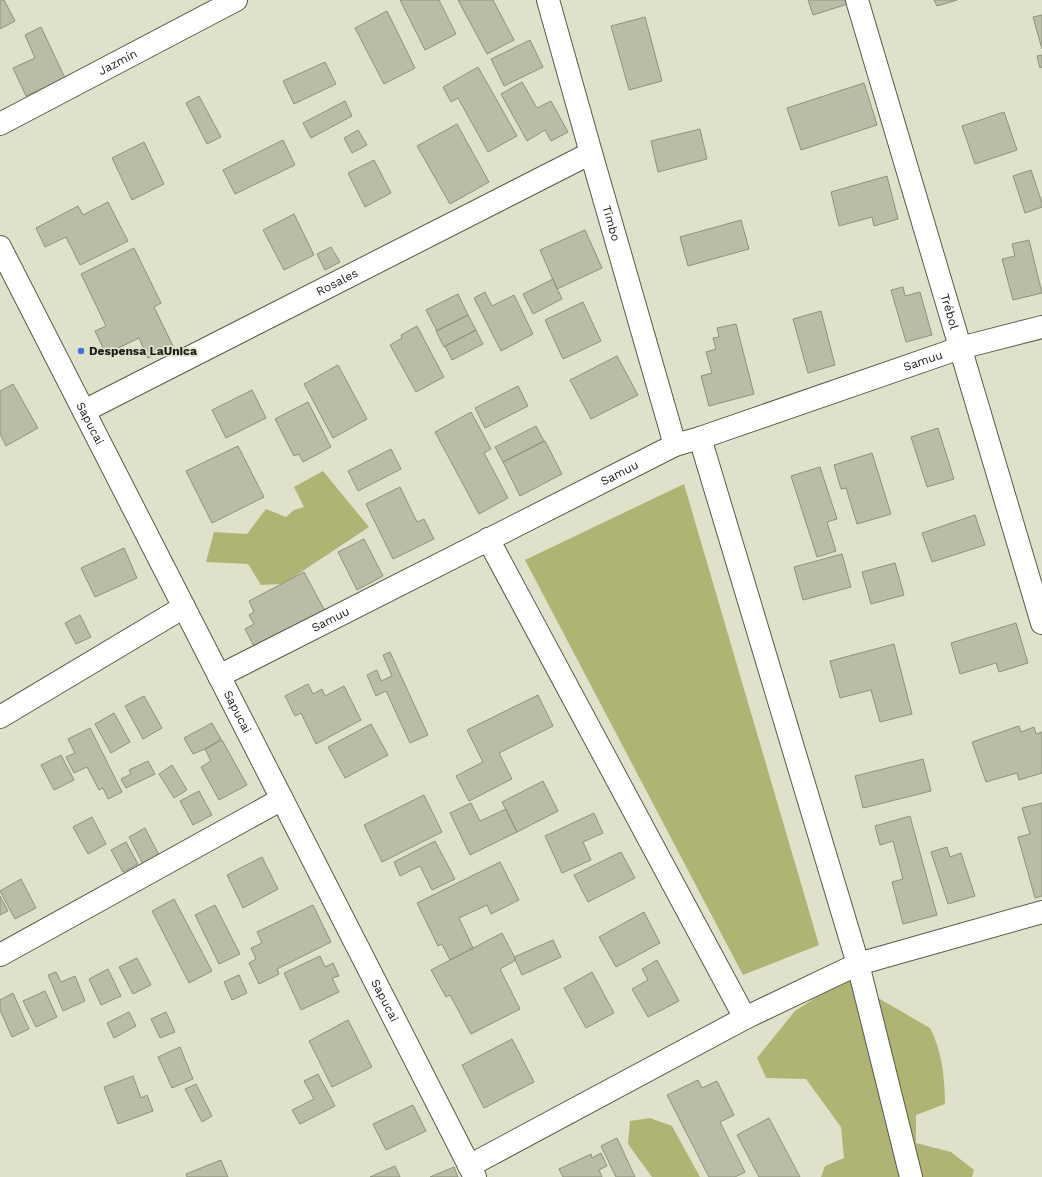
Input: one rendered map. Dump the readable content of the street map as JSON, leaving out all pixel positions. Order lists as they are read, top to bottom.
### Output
{
  "streets": {
    "street": [
      "Jazmín",
      "Timbo",
      "Rosales",
      "Trébol",
      "Samuu",
      "Sapucai"
    ]
  },
  "crossings": [
    ["Timbo", "Rosales"],
    ["Timbo", "Samuu"],
    ["Rosales", "Sapucai"],
    ["Trébol", "Samuu"],
    ["Samuu", "Sapucai"]
  ],
  "places": ["Despensa LaUnica"]
}
